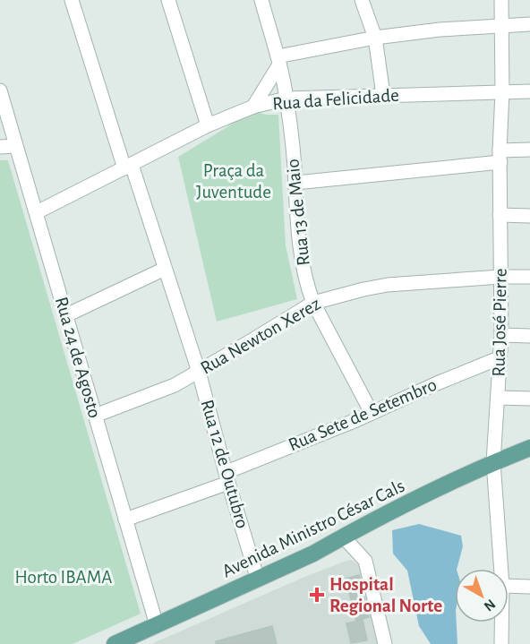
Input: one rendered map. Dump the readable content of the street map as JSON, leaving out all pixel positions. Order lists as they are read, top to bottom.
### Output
{
  "streets": {
    "main road": ["Avenida Ministro César Cals"],
    "street": [
      "Rua da Felicidade",
      "Rua 13 de Maio",
      "Rua José Pierre",
      "Rua Newton Xerez",
      "Rua 24 de Agosto",
      "Rua Sete de Setembro",
      "Rua 12 de Outubro"
    ]
  },
  "crossings": [
    ["Rua da Felicidade", "Rua 13 de Maio"],
    ["Rua da Felicidade", "Rua José Pierre"],
    ["Rua da Felicidade", "Rua 24 de Agosto"],
    ["Rua da Felicidade", "Rua 12 de Outubro"],
    ["Rua 13 de Maio", "Rua Newton Xerez"],
    ["Rua 13 de Maio", "Rua Sete de Setembro"],
    ["Rua José Pierre", "Rua Newton Xerez"],
    ["Rua José Pierre", "Rua Sete de Setembro"],
    ["Rua José Pierre", "Avenida Ministro César Cals"],
    ["Rua Newton Xerez", "Rua 24 de Agosto"],
    ["Rua Newton Xerez", "Rua 12 de Outubro"],
    ["Rua 24 de Agosto", "Rua Sete de Setembro"],
    ["Rua 24 de Agosto", "Avenida Ministro César Cals"],
    ["Rua Sete de Setembro", "Rua 12 de Outubro"],
    ["Rua 12 de Outubro", "Avenida Ministro César Cals"]
  ],
  "parks": ["Praça da Juventude", "Horto IBAMA"],
  "places": {
    "health": ["Hospital Regional Norte"]
  },
  "north": "bottom right"
}
